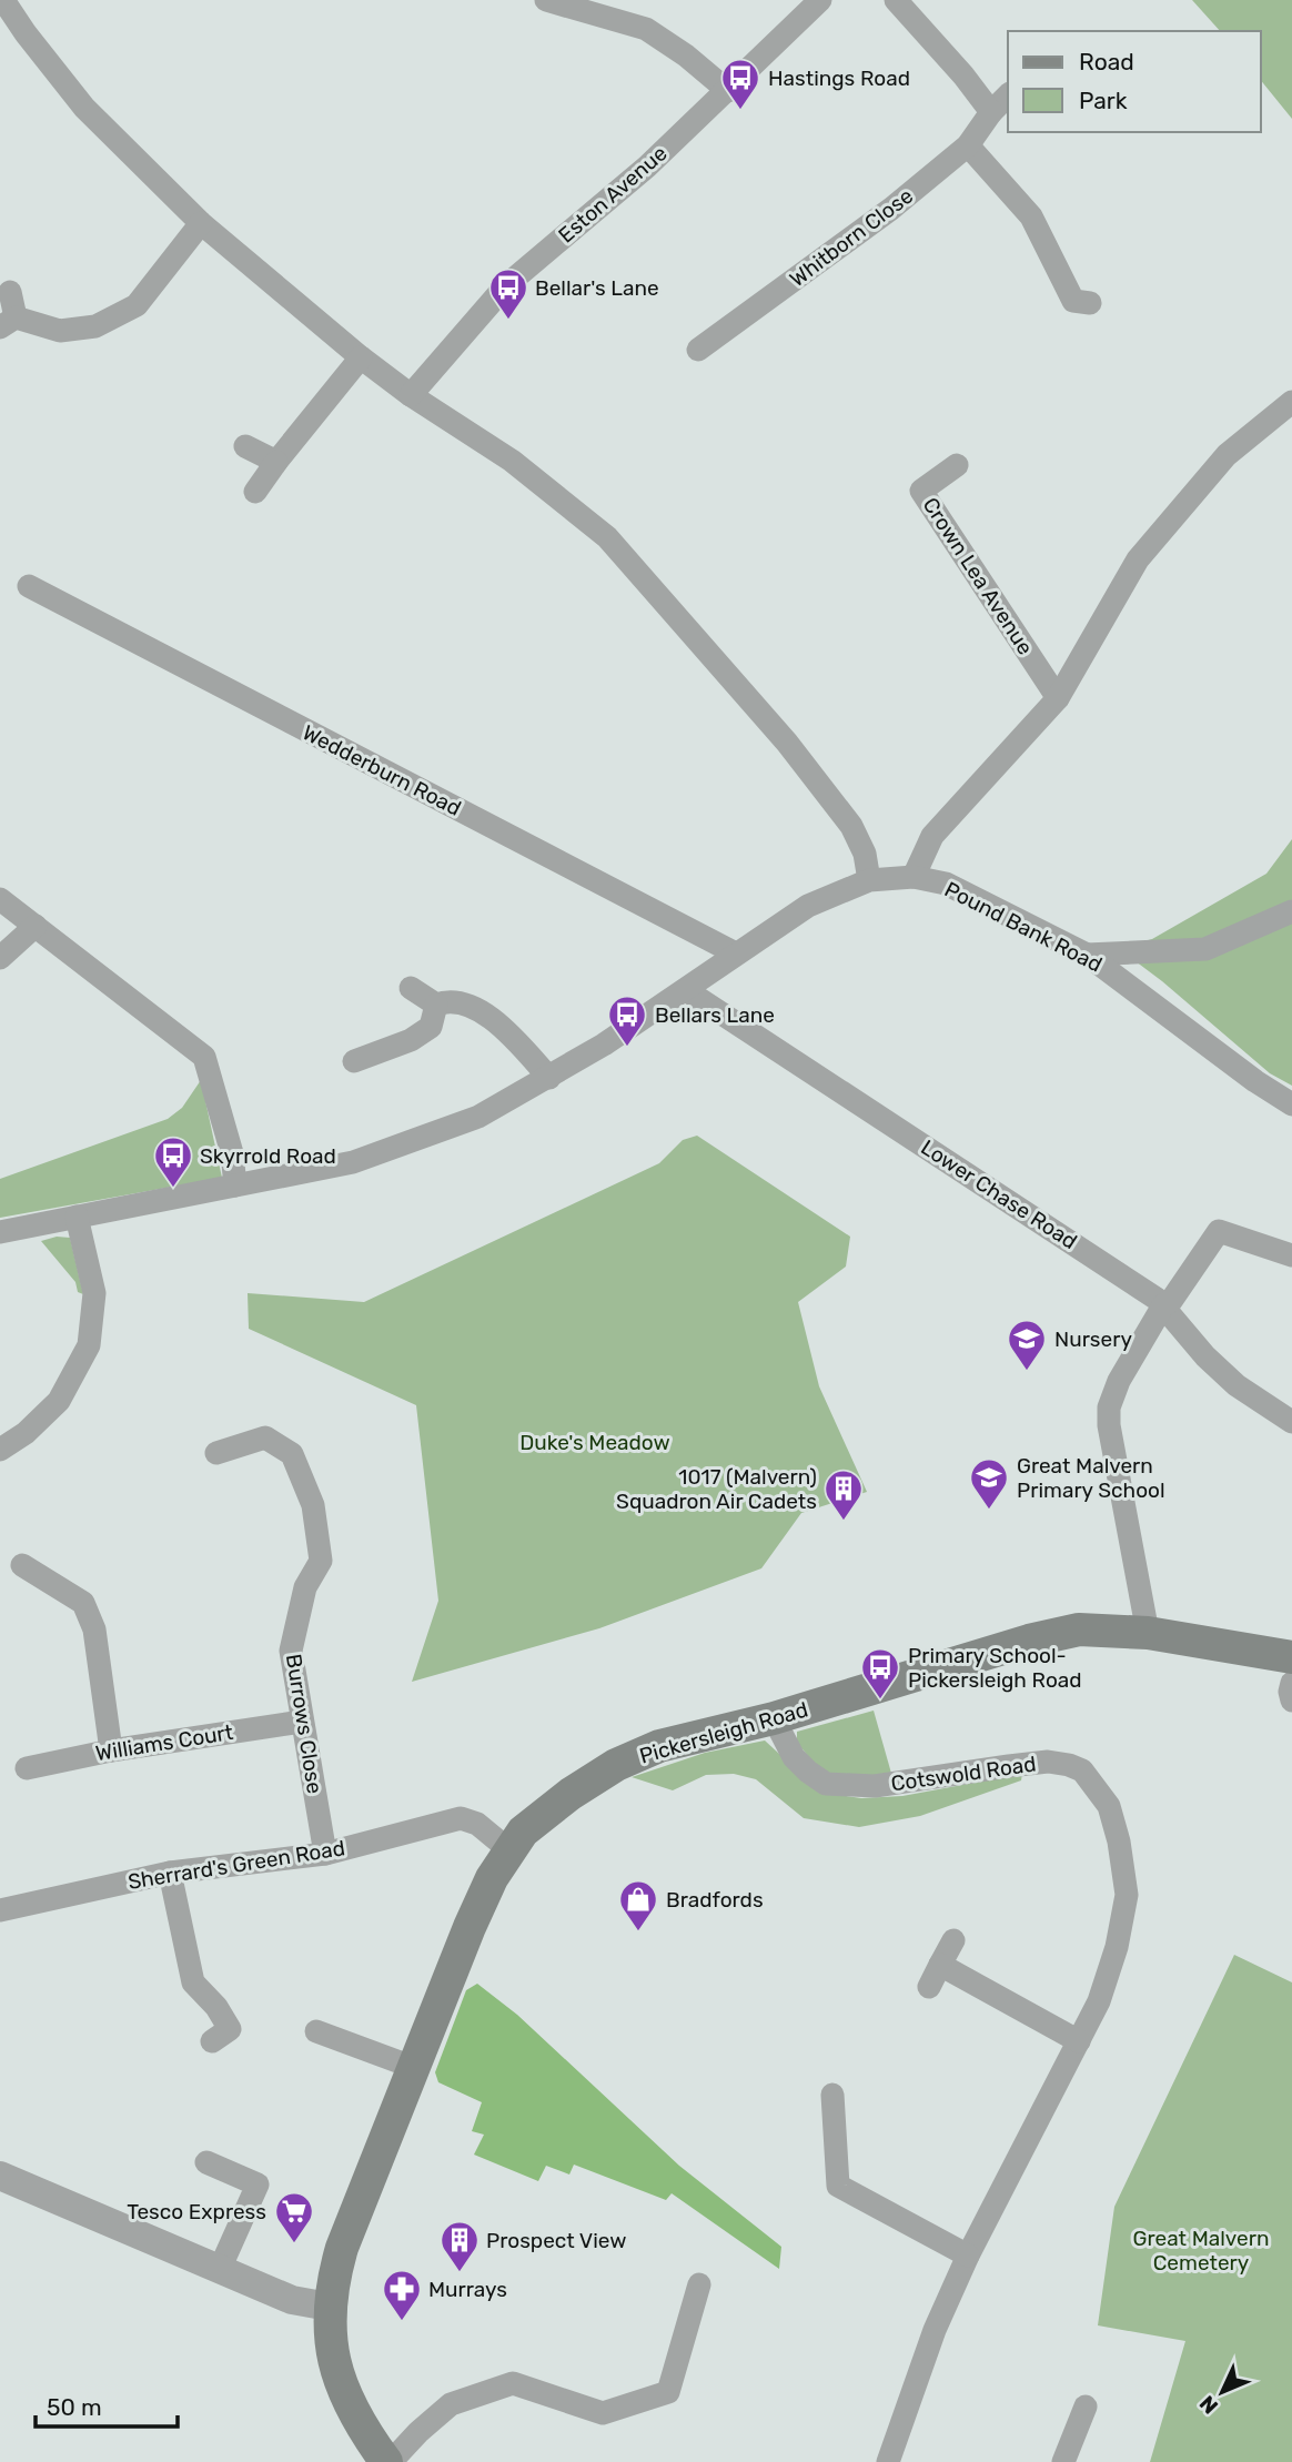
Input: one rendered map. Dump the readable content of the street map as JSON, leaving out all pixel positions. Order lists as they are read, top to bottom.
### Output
{
  "streets": {
    "main road": ["Pickersleigh Road"],
    "street": [
      "Eston Avenue",
      "Whitborn Close",
      "Crown Lea Avenue",
      "Wedderburn Road",
      "Pound Bank Road",
      "Lower Chase Road",
      "Burrows Close",
      "Williams Court",
      "Cotswold Road",
      "Sherrard's Green Road"
    ]
  },
  "crossings": [
    ["Wedderburn Road", "Pound Bank Road"],
    ["Pound Bank Road", "Lower Chase Road"],
    ["Burrows Close", "Williams Court"],
    ["Burrows Close", "Sherrard's Green Road"],
    ["Pickersleigh Road", "Cotswold Road"],
    ["Pickersleigh Road", "Sherrard's Green Road"]
  ],
  "parks": ["Duke's Meadow", "Great Malvern Cemetery"],
  "places": {
    "bus stop": [
      "Hastings Road",
      "Bellar's Lane",
      "Bellars Lane",
      "Skyrrold Road",
      "Primary School- Pickersleigh Road"
    ],
    "school or university": ["Nursery", "Great Malvern Primary School"],
    "building": ["1017 (Malvern) Squadron Air Cadets", "Prospect View"],
    "shop": ["Bradfords"],
    "supermarket": ["Tesco Express"],
    "pharmacy": ["Murrays"]
  },
  "legend": ["Road", "Park"],
  "scale_bar": "50 m",
  "north": "bottom left"
}
